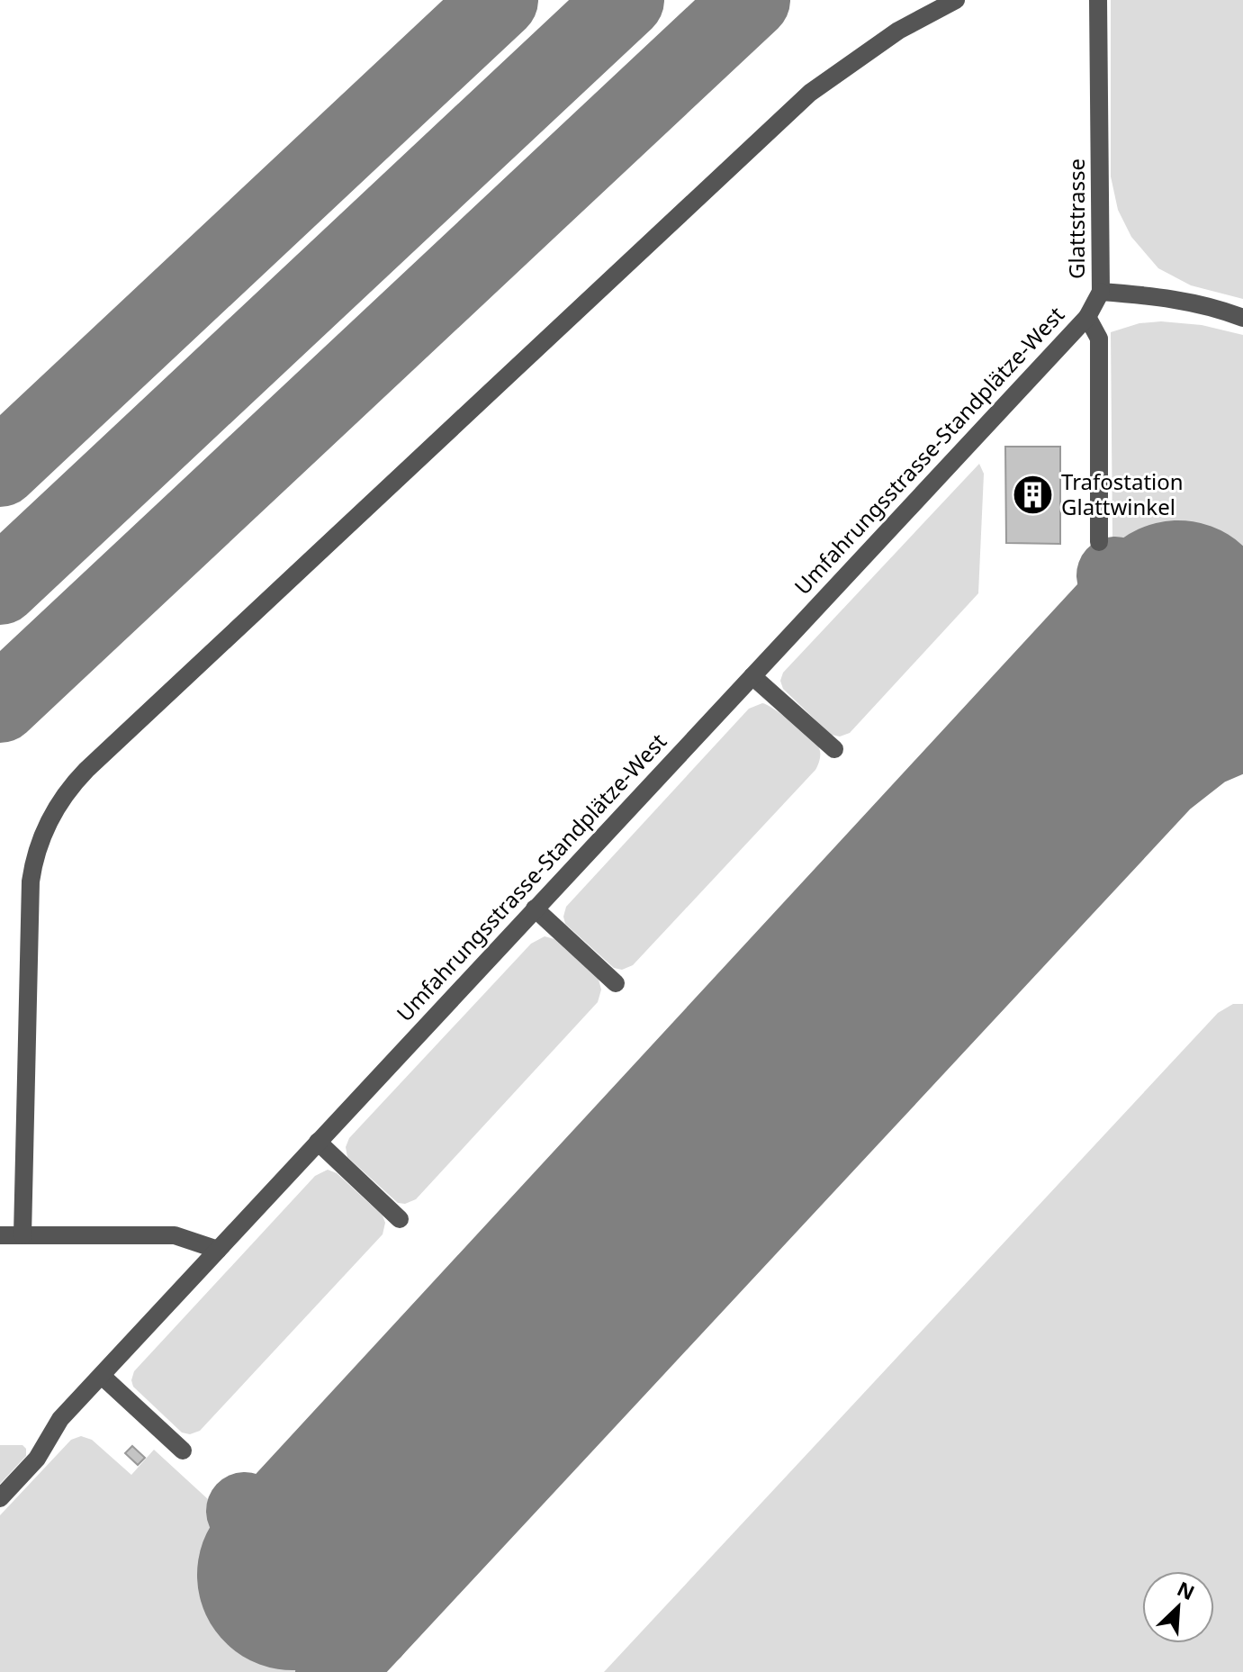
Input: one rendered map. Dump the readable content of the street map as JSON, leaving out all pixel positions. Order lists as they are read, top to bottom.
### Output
{
  "streets": {
    "lane": ["Glattstrasse", "Umfahrungsstrasse-Standplätze-West"]
  },
  "crossings": [
    ["Glattstrasse", "Umfahrungsstrasse-Standplätze-West"]
  ],
  "places": {
    "building": ["Trafostation Glattwinkel"]
  },
  "north": "top right"
}
